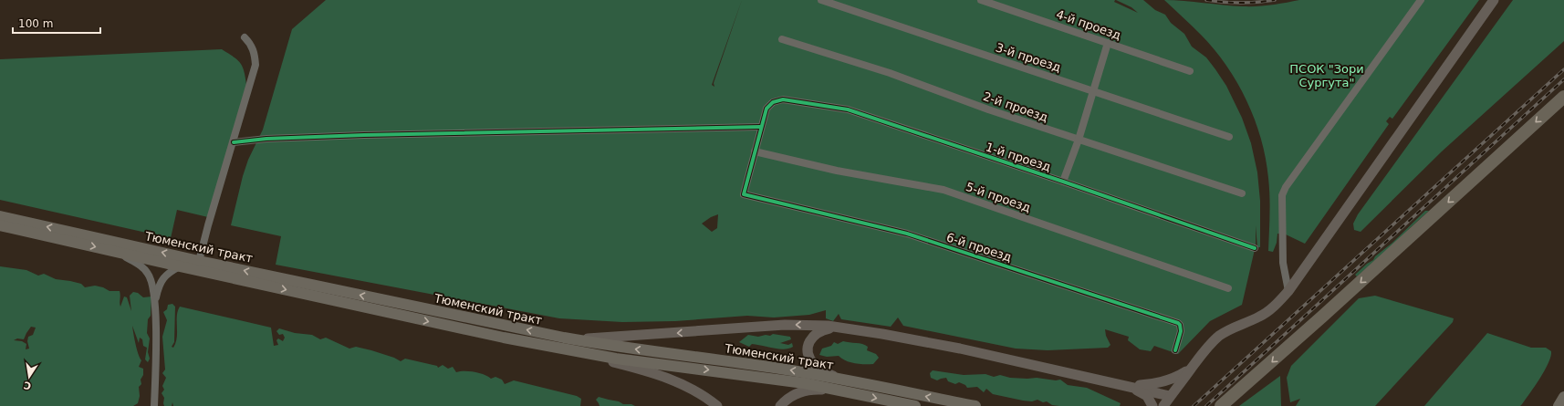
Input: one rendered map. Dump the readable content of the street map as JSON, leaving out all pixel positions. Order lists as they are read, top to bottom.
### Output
{
  "streets": {
    "main road": ["Тюменский тракт"],
    "street": [
      "4-й проезд",
      "3-й проезд",
      "2-й проезд",
      "1-й проезд",
      "5-й проезд",
      "6-й проезд"
    ]
  },
  "crossings": [
    ["5-й проезд", "6-й проезд"]
  ],
  "parks": ["ПСОК \"Зори Сургута\""],
  "scale_bar": "100 m",
  "north": "bottom"
}
